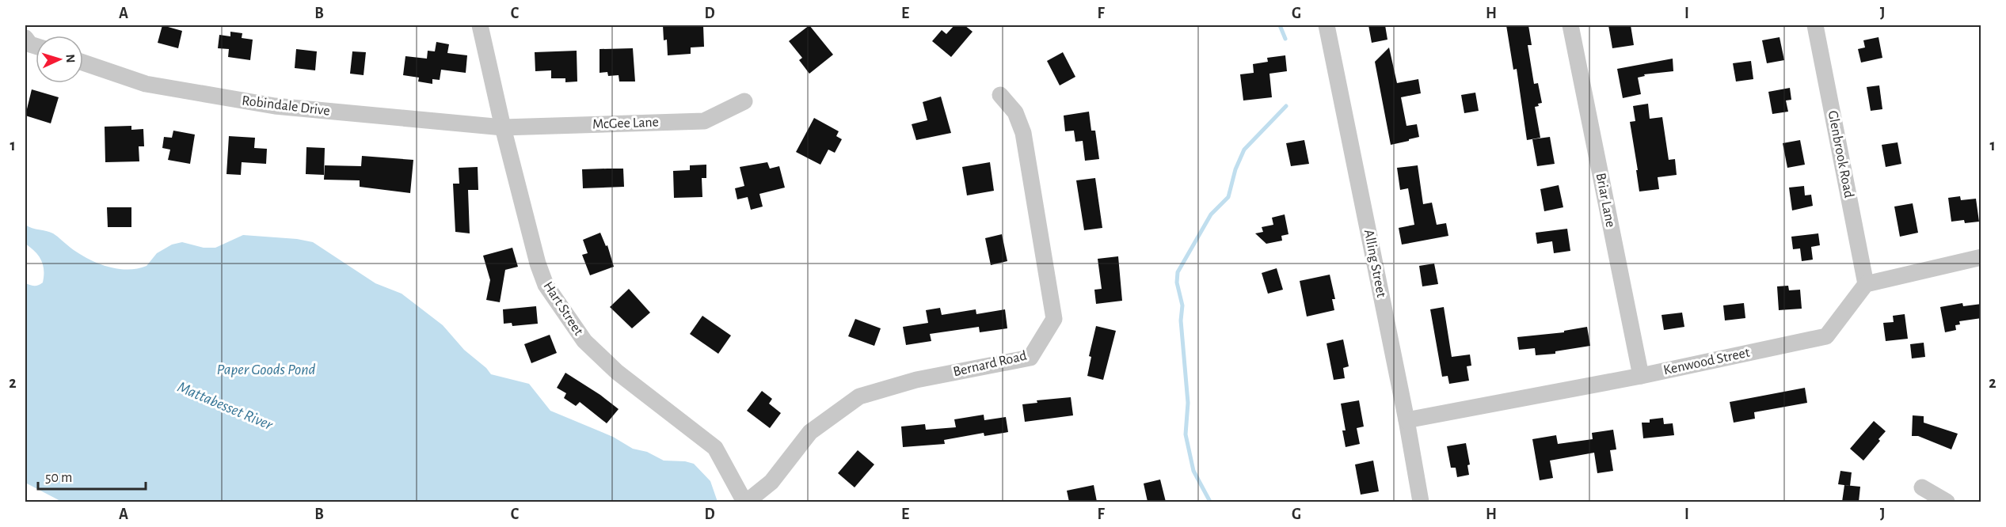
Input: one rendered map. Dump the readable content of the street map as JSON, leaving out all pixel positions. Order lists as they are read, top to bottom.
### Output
{
  "streets": {
    "street": [
      "Robindale Drive",
      "McGee Lane",
      "Glenbrook Road",
      "Briar Lane",
      "Alling Street",
      "Hart Street",
      "Kenwood Street",
      "Bernard Road"
    ]
  },
  "crossings": [
    ["Robindale Drive", "McGee Lane"],
    ["Robindale Drive", "Hart Street"],
    ["McGee Lane", "Hart Street"],
    ["Glenbrook Road", "Kenwood Street"],
    ["Briar Lane", "Kenwood Street"],
    ["Alling Street", "Kenwood Street"],
    ["Hart Street", "Bernard Road"]
  ],
  "water": ["Paper Goods Pond", "Mattabesset River"],
  "scale_bar": "50 m",
  "north": "right",
  "grid": {
    "columns": [
      "A",
      "B",
      "C",
      "D",
      "E",
      "F",
      "G",
      "H",
      "I",
      "J"
    ],
    "rows": ["1", "2"]
  }
}
